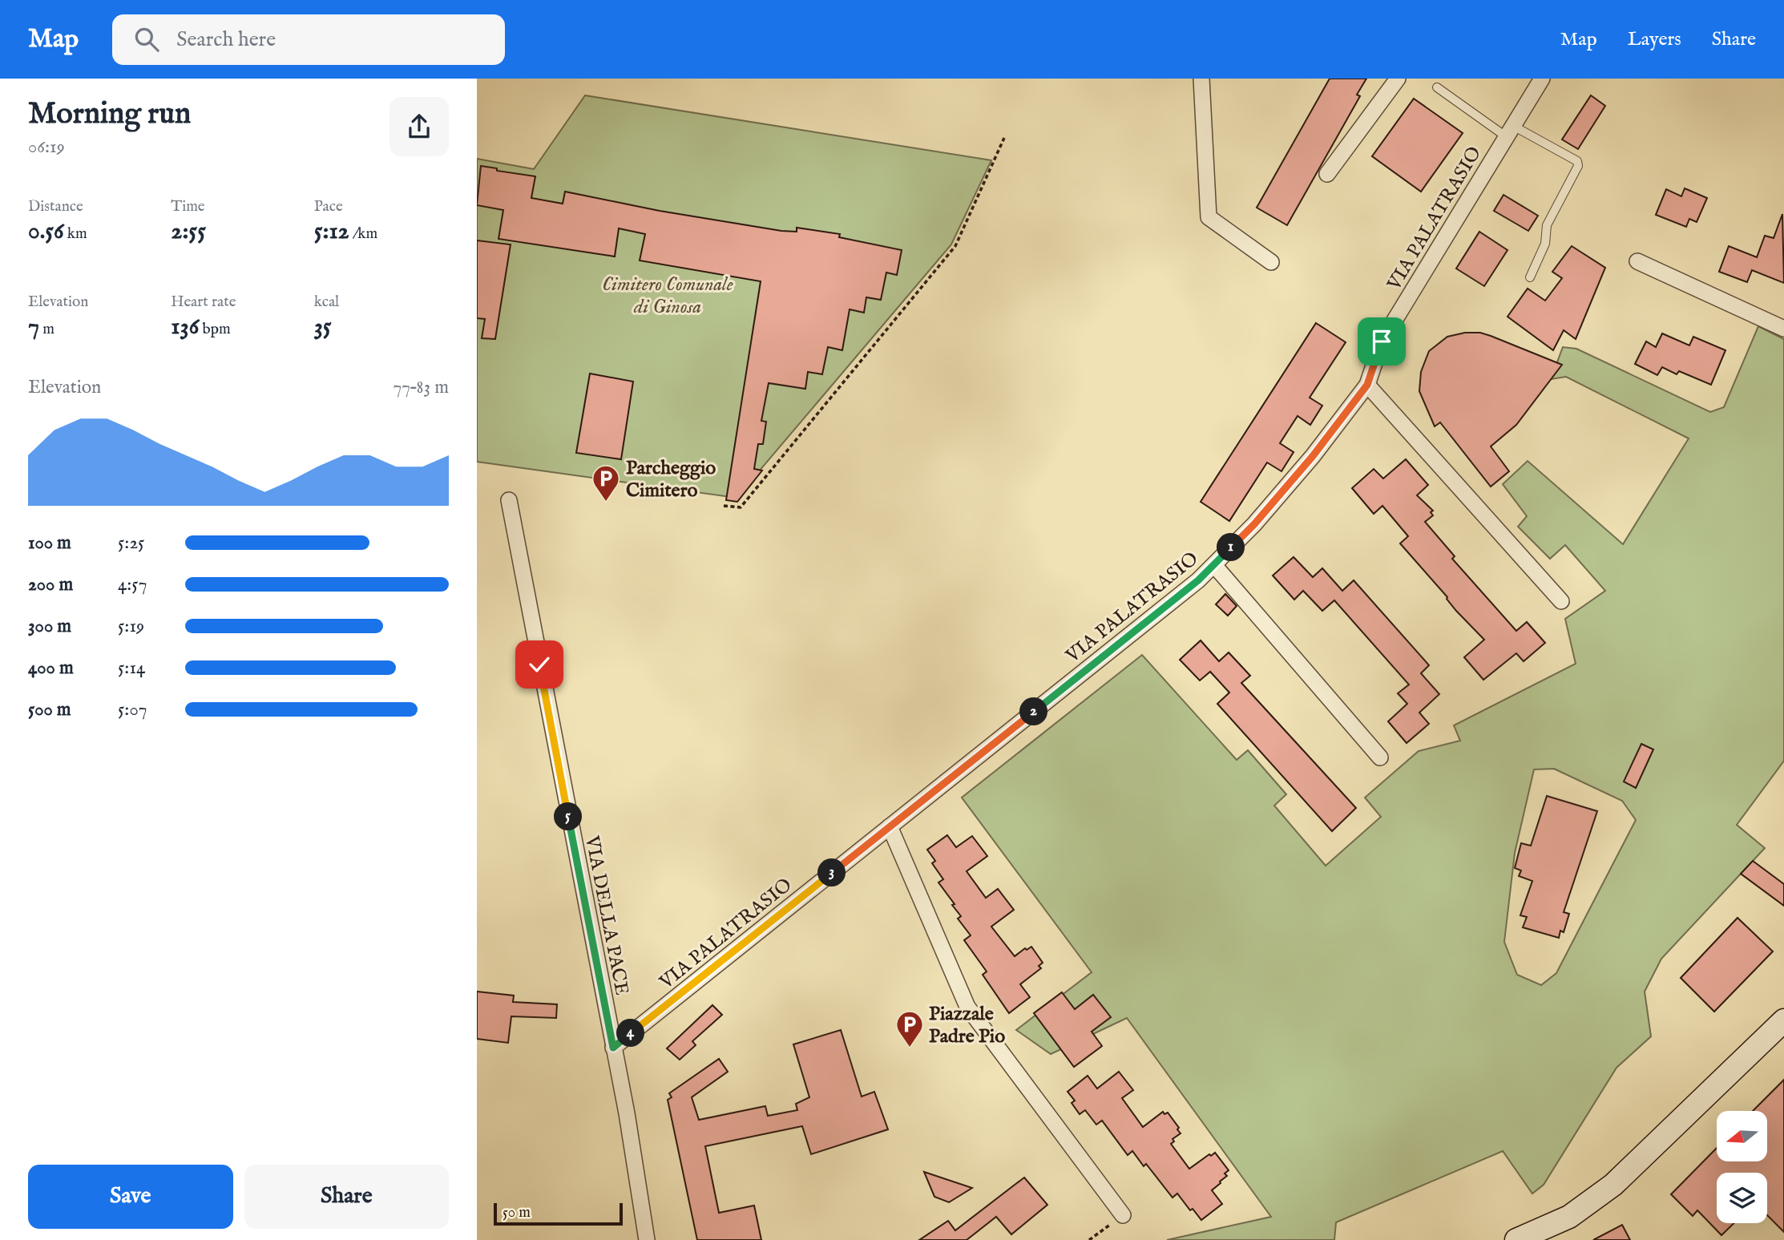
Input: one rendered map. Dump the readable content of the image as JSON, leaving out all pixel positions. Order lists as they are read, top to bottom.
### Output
{
  "streets": {
    "street": ["VIA PALATRASIO", "VIA DELLA PACE"]
  },
  "crossings": [
    ["VIA PALATRASIO", "VIA DELLA PACE"]
  ],
  "parks": ["Cimitero Comunale di Ginosa"],
  "places": {
    "parking": ["Parcheggio Cimitero", "Piazzale Padre Pio"]
  },
  "scale_bar": "50 m",
  "north": "left",
  "page": {
    "header": "Map",
    "search": "Search here",
    "nav": ["Map", "Layers", "Share"],
    "heading": ["Morning run", "06:19"],
    "stats": [
      ["Distance", "0.56 km"],
      ["Time", "2:55"],
      ["Pace", "5:12 /km"],
      ["Elevation", "7 m"],
      ["Heart rate", "136 bpm"],
      ["kcal", "35"]
    ],
    "chart": ["Elevation", "77–83 m"],
    "list": [
      {
        "name": "100 m",
        "note": "5:25"
      },
      {
        "name": "200 m",
        "note": "4:57"
      },
      {
        "name": "300 m",
        "note": "5:19"
      },
      {
        "name": "400 m",
        "note": "5:14"
      },
      {
        "name": "500 m",
        "note": "5:07"
      }
    ],
    "pins": [
      "1",
      "2",
      "5",
      "3",
      "4"
    ],
    "buttons": ["Save", "Share"],
    "scale": "50 m"
  }
}
